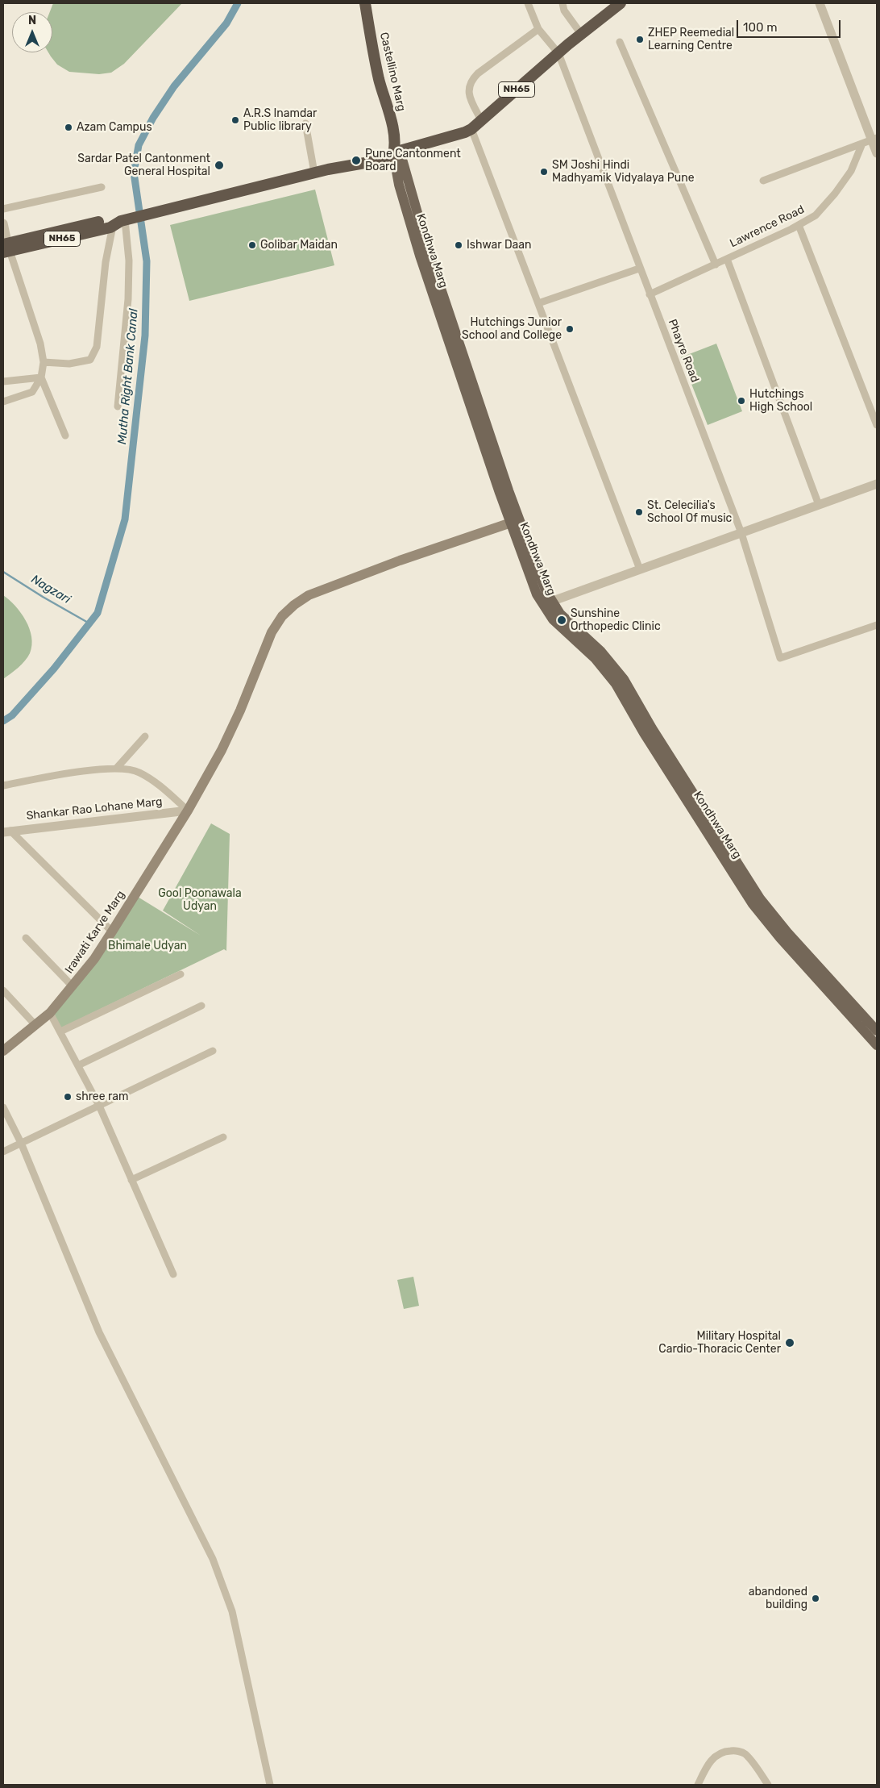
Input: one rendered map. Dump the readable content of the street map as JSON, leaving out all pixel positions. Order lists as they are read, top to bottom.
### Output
{
  "streets": {
    "highway": ["Castellino Marg", "NH65"],
    "main road": ["Kondhwa Marg", "Irawati Karve Marg"],
    "street": ["Lawrence Road", "Phayre Road", "Shankar Rao Lohane Marg"]
  },
  "crossings": [
    ["Castellino Marg", "NH65"],
    ["Castellino Marg", "Kondhwa Marg"],
    ["NH65", "Kondhwa Marg"],
    ["NH65", "Phayre Road"],
    ["Lawrence Road", "Phayre Road"],
    ["Kondhwa Marg", "Irawati Karve Marg"],
    ["Shankar Rao Lohane Marg", "Irawati Karve Marg"]
  ],
  "water": ["Mutha Right Bank Canal", "Nagzari"],
  "parks": ["Gool Poonawala Udyan", "Bhimale Udyan"],
  "places": [
    "ZHEP Reemedial Learning Centre",
    "A.R.S Inamdar Public library",
    "Azam Campus",
    "Pune Cantonment Board",
    "Sardar Patel Cantonment General Hospital",
    "SM Joshi Hindi Madhyamik Vidyalaya Pune",
    "Golibar Maidan",
    "Ishwar Daan",
    "Hutchings Junior School and College",
    "Hutchings High School",
    "St. Celecilia's School Of music",
    "Sunshine Orthopedic Clinic",
    "shree ram",
    "Military Hospital Cardio-Thoracic Center",
    "abandoned building"
  ],
  "scale_bar": "100 m",
  "north": "top"
}
